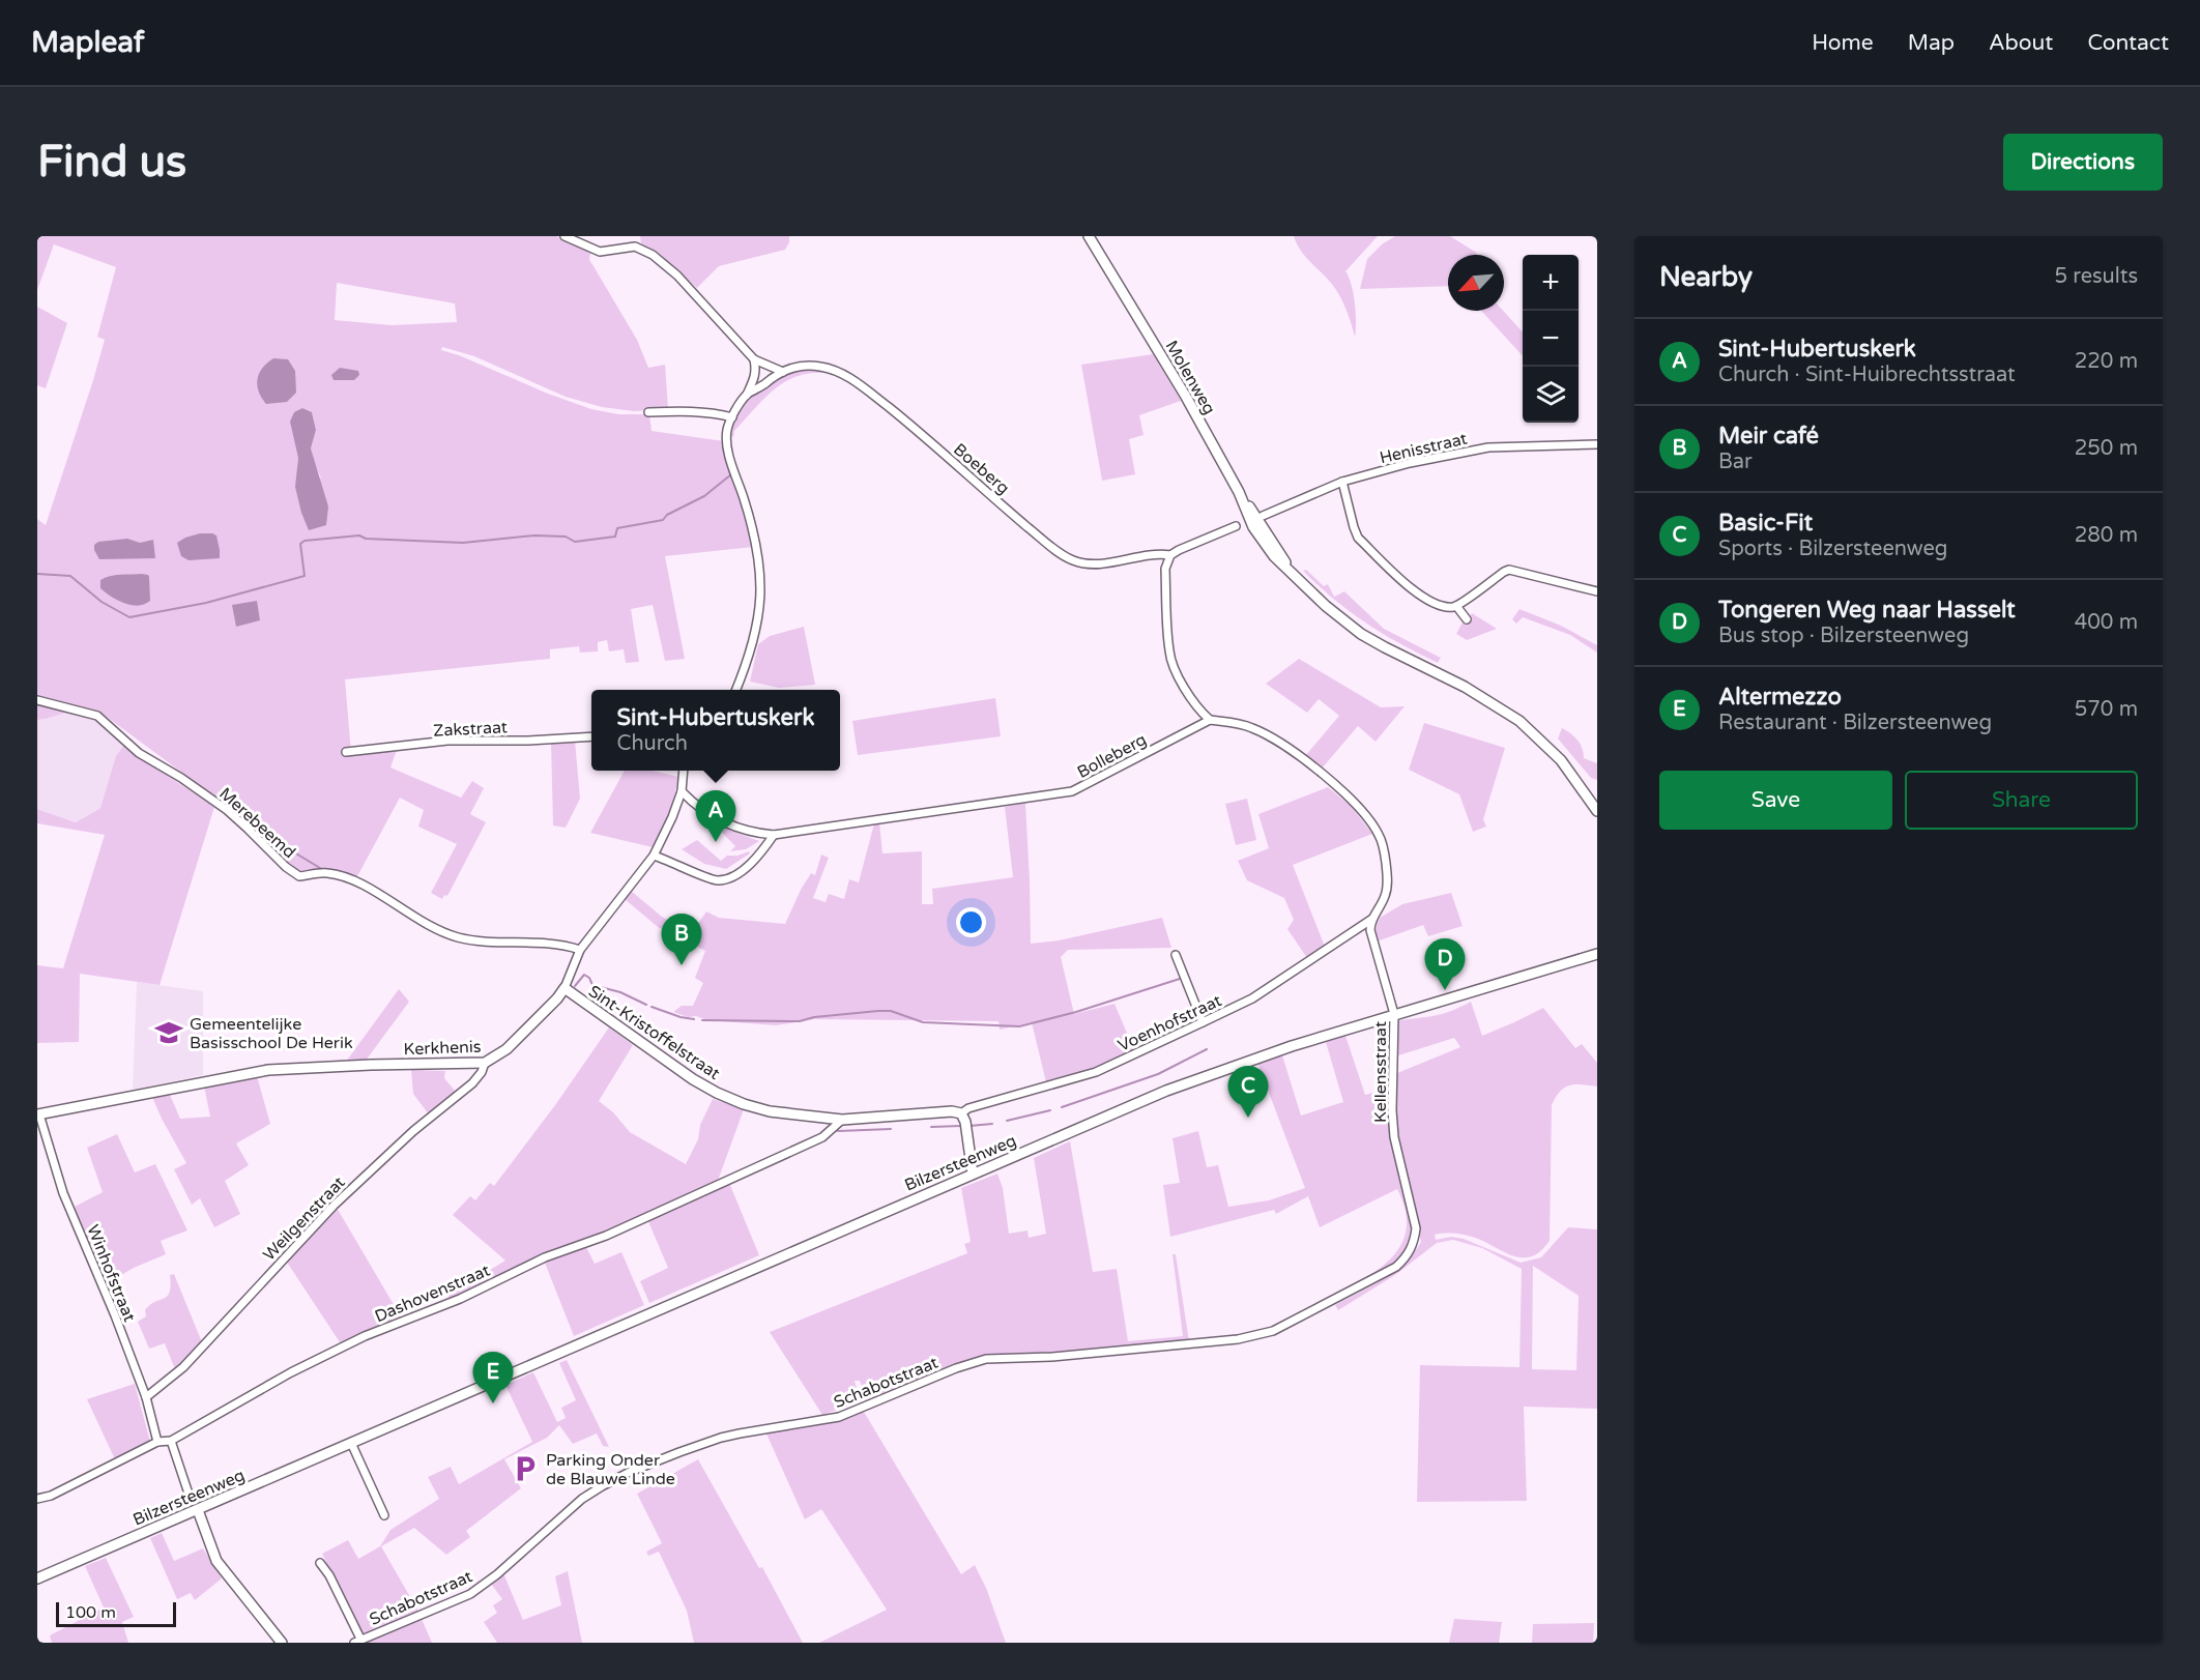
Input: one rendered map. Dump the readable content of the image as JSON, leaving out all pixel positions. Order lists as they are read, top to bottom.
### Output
{
  "streets": {
    "main road": [
      "Molenweg",
      "Sint-Kristoffelstraat",
      "Kerkhenis",
      "Bilzersteenweg"
    ],
    "street": [
      "Henisstraat",
      "Boeberg",
      "Zakstraat",
      "Bolleberg",
      "Merebeemd",
      "Voenhofstraat",
      "Kellensstraat",
      "Weilgenstraat",
      "Winhofstraat",
      "Dashovenstraat",
      "Schabotstraat"
    ]
  },
  "crossings": [
    ["Bolleberg", "Kerkhenis"],
    ["Merebeemd", "Kerkhenis"],
    ["Voenhofstraat", "Sint-Kristoffelstraat"],
    ["Voenhofstraat", "Kellensstraat"],
    ["Sint-Kristoffelstraat", "Kerkhenis"],
    ["Sint-Kristoffelstraat", "Dashovenstraat"],
    ["Kerkhenis", "Weilgenstraat"],
    ["Kerkhenis", "Winhofstraat"],
    ["Kellensstraat", "Bilzersteenweg"],
    ["Kellensstraat", "Schabotstraat"],
    ["Weilgenstraat", "Winhofstraat"],
    ["Winhofstraat", "Dashovenstraat"]
  ],
  "places": {
    "school or university": ["Gemeentelijke Basisschool De Herik"],
    "parking": ["Parking Onder de Blauwe Linde"]
  },
  "scale_bar": "100 m",
  "north": "bottom left",
  "page": {
    "header": "Mapleaf",
    "nav": [
      "Home",
      "Map",
      "About",
      "Contact"
    ],
    "buttons": [
      "Directions",
      ["Save", "Share"]
    ],
    "title": "Find us",
    "heading": ["Nearby", "5 results"],
    "map_buttons": ["+", "−"],
    "list": [
      {
        "mark": "A",
        "name": "Sint-Hubertuskerk",
        "note": "Church · Sint-Huibrechtsstraat",
        "value": "220 m"
      },
      {
        "mark": "B",
        "name": "Meir café",
        "note": "Bar",
        "value": "250 m"
      },
      {
        "mark": "C",
        "name": "Basic-Fit",
        "note": "Sports · Bilzersteenweg",
        "value": "280 m"
      },
      {
        "mark": "D",
        "name": "Tongeren Weg naar Hasselt",
        "note": "Bus stop · Bilzersteenweg",
        "value": "400 m"
      },
      {
        "mark": "E",
        "name": "Altermezzo",
        "note": "Restaurant · Bilzersteenweg",
        "value": "570 m"
      }
    ],
    "popup": ["Sint-Hubertuskerk", "Church"],
    "pins": [
      "A",
      "B",
      "D",
      "C",
      "E"
    ],
    "scale": "100 m"
  }
}
